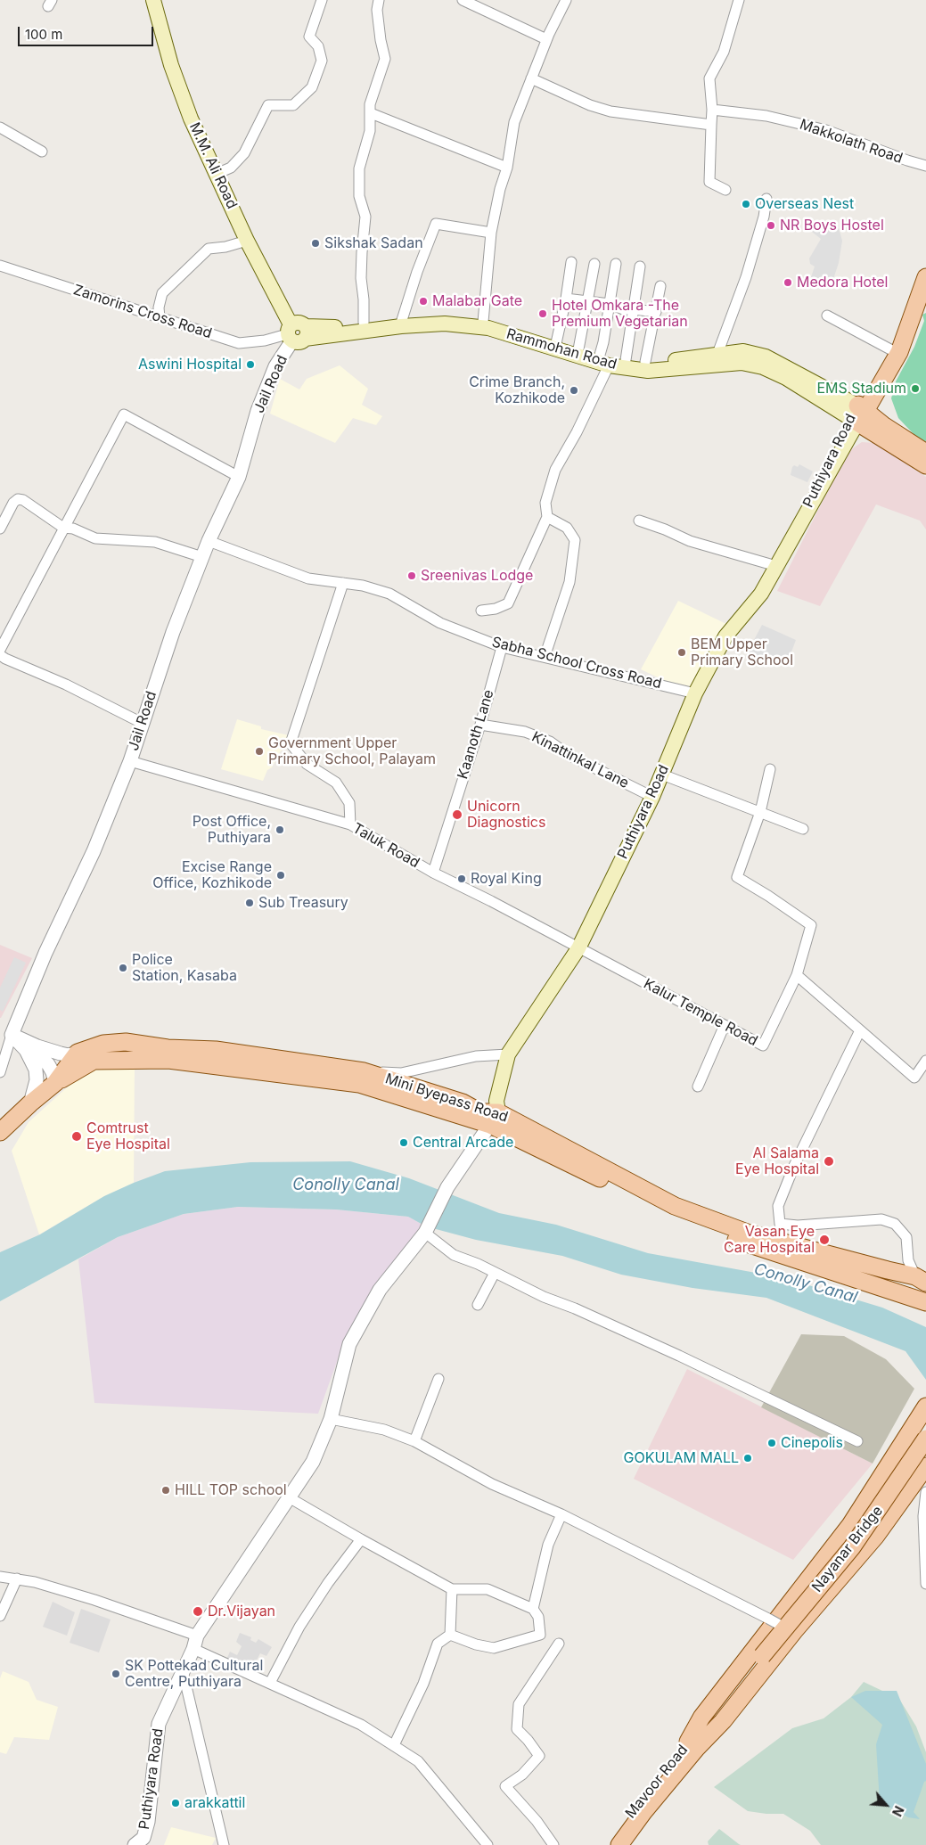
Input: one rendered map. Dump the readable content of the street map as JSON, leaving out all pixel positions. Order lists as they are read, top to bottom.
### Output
{
  "streets": {
    "main road": [
      "M.M. Ali Road",
      "Rammohan Road",
      "Puthiyara Road",
      "Mini Byepass Road",
      "Nayanar Bridge",
      "Mavoor Road"
    ],
    "street": [
      "Makkolath Road",
      "Zamorins Cross Road",
      "Jail Road",
      "Sabha School Cross Road",
      "Kaanoth Lane",
      "Kinattinkal Lane",
      "Taluk Road",
      "Kalur Temple Road"
    ]
  },
  "crossings": [
    ["M.M. Ali Road", "Zamorins Cross Road"],
    ["M.M. Ali Road", "Rammohan Road"],
    ["M.M. Ali Road", "Jail Road"],
    ["Zamorins Cross Road", "Rammohan Road"],
    ["Zamorins Cross Road", "Jail Road"],
    ["Rammohan Road", "Jail Road"],
    ["Rammohan Road", "Puthiyara Road"],
    ["Jail Road", "Sabha School Cross Road"],
    ["Jail Road", "Taluk Road"],
    ["Puthiyara Road", "Sabha School Cross Road"],
    ["Puthiyara Road", "Kinattinkal Lane"],
    ["Puthiyara Road", "Taluk Road"],
    ["Puthiyara Road", "Kalur Temple Road"],
    ["Puthiyara Road", "Mini Byepass Road"],
    ["Sabha School Cross Road", "Kaanoth Lane"],
    ["Kaanoth Lane", "Kinattinkal Lane"],
    ["Kaanoth Lane", "Taluk Road"],
    ["Taluk Road", "Kalur Temple Road"],
    ["Nayanar Bridge", "Mavoor Road"]
  ],
  "water": ["Conolly Canal"],
  "places": [
    "Overseas Nest",
    "NR Boys Hostel",
    "Sikshak Sadan",
    "Medora Hotel",
    "Malabar Gate",
    "Hotel Omkara -The Premium Vegetarian",
    "Aswini Hospital",
    "EMS Stadium",
    "Crime Branch, Kozhikode",
    "Sreenivas Lodge",
    "BEM Upper Primary School",
    "Government Upper Primary School, Palayam",
    "Unicorn Diagnostics",
    "Post Office, Puthiyara",
    "Excise Range Office, Kozhikode",
    "Royal King",
    "Sub Treasury",
    "Police Station, Kasaba",
    "Comtrust Eye Hospital",
    "Central Arcade",
    "Al Salama Eye Hospital",
    "Vasan Eye Care Hospital",
    "Cinepolis",
    "GOKULAM MALL",
    "HILL TOP school",
    "Dr.Vijayan",
    "SK Pottekad Cultural Centre, Puthiyara",
    "arakkattil"
  ],
  "scale_bar": "100 m",
  "north": "bottom right"
}
